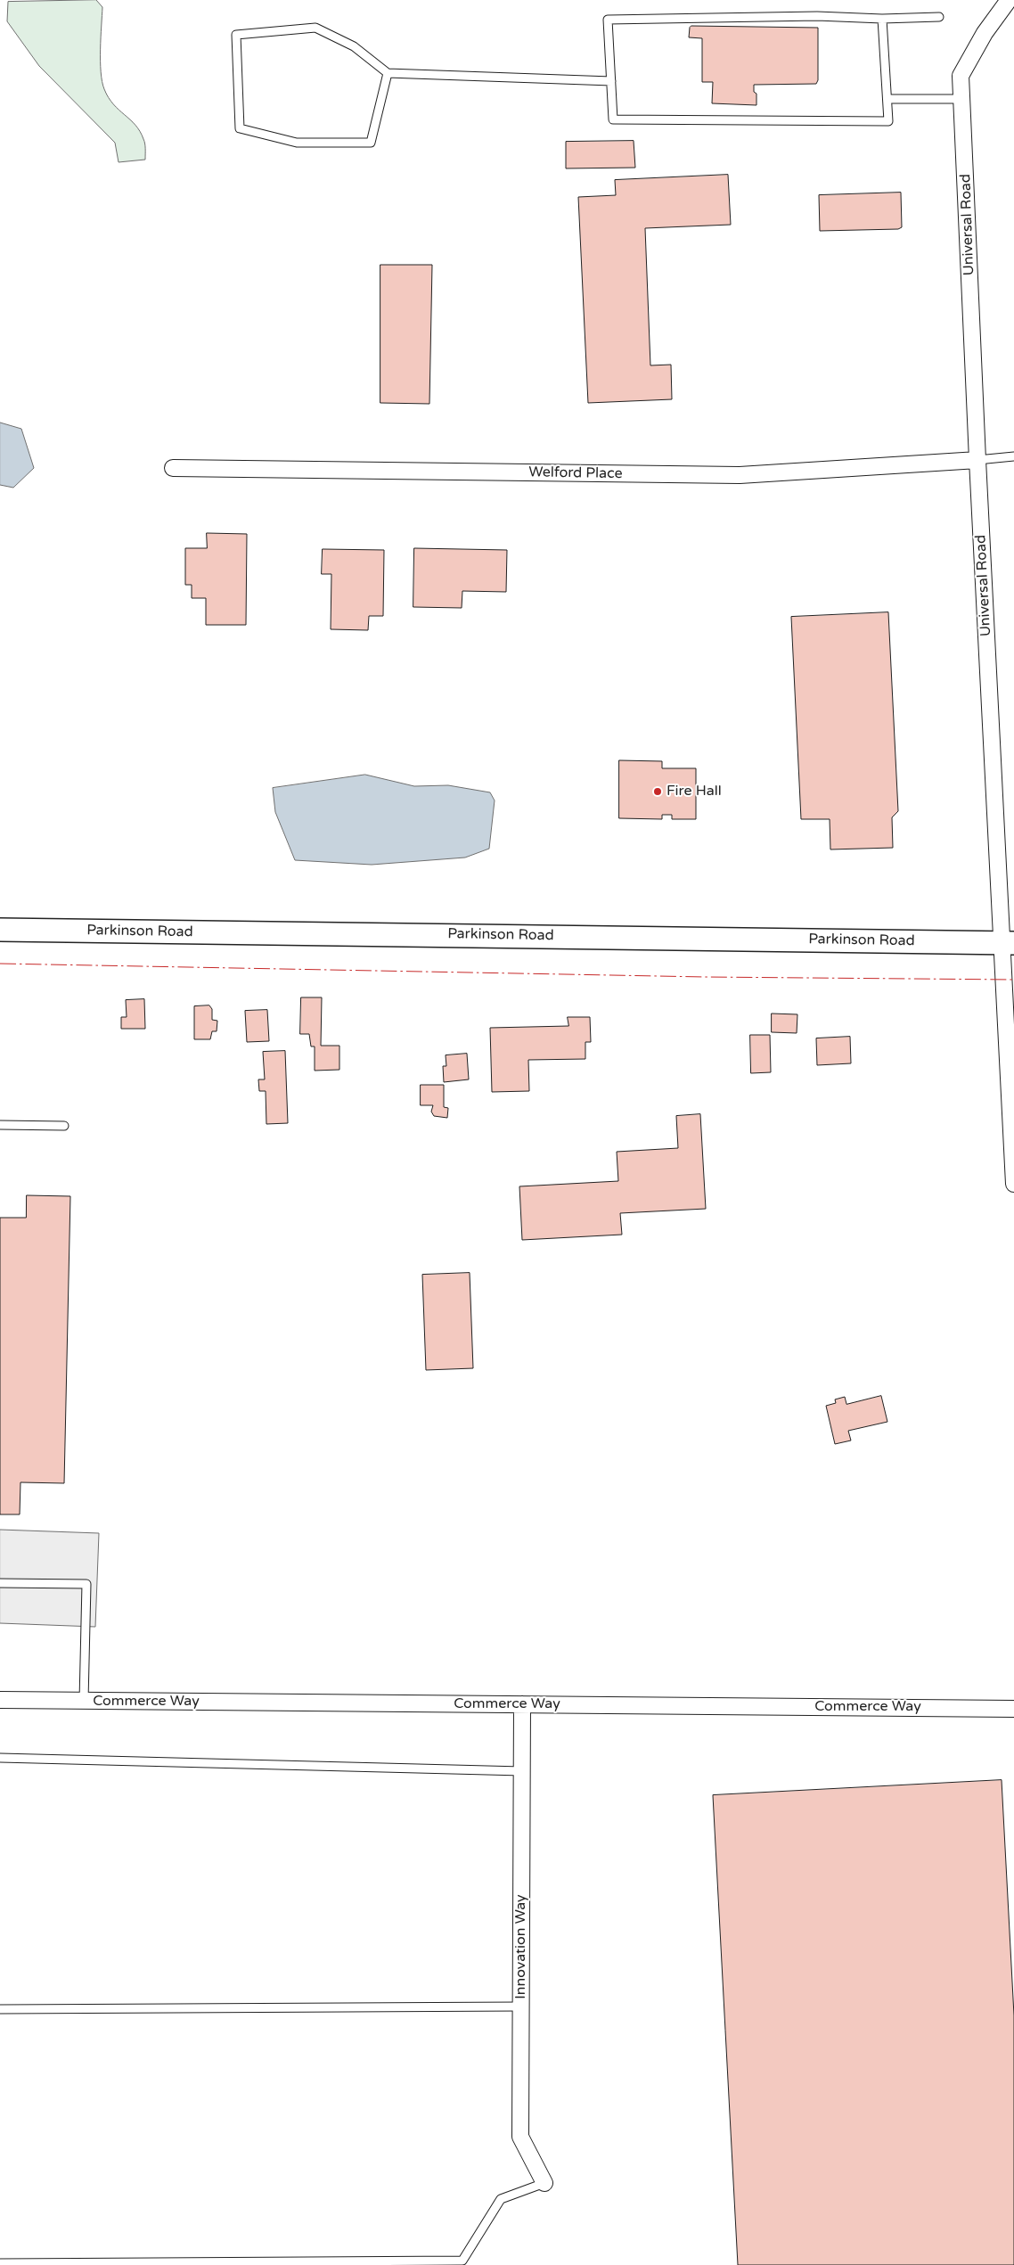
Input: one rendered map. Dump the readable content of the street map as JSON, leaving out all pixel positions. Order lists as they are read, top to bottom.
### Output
{
  "streets": {
    "main road": ["Parkinson Road"],
    "street": [
      "Universal Road",
      "Welford Place",
      "Commerce Way",
      "Innovation Way"
    ]
  },
  "crossings": [
    ["Universal Road", "Welford Place"],
    ["Universal Road", "Parkinson Road"],
    ["Commerce Way", "Innovation Way"]
  ],
  "places": ["Fire Hall"]
}
